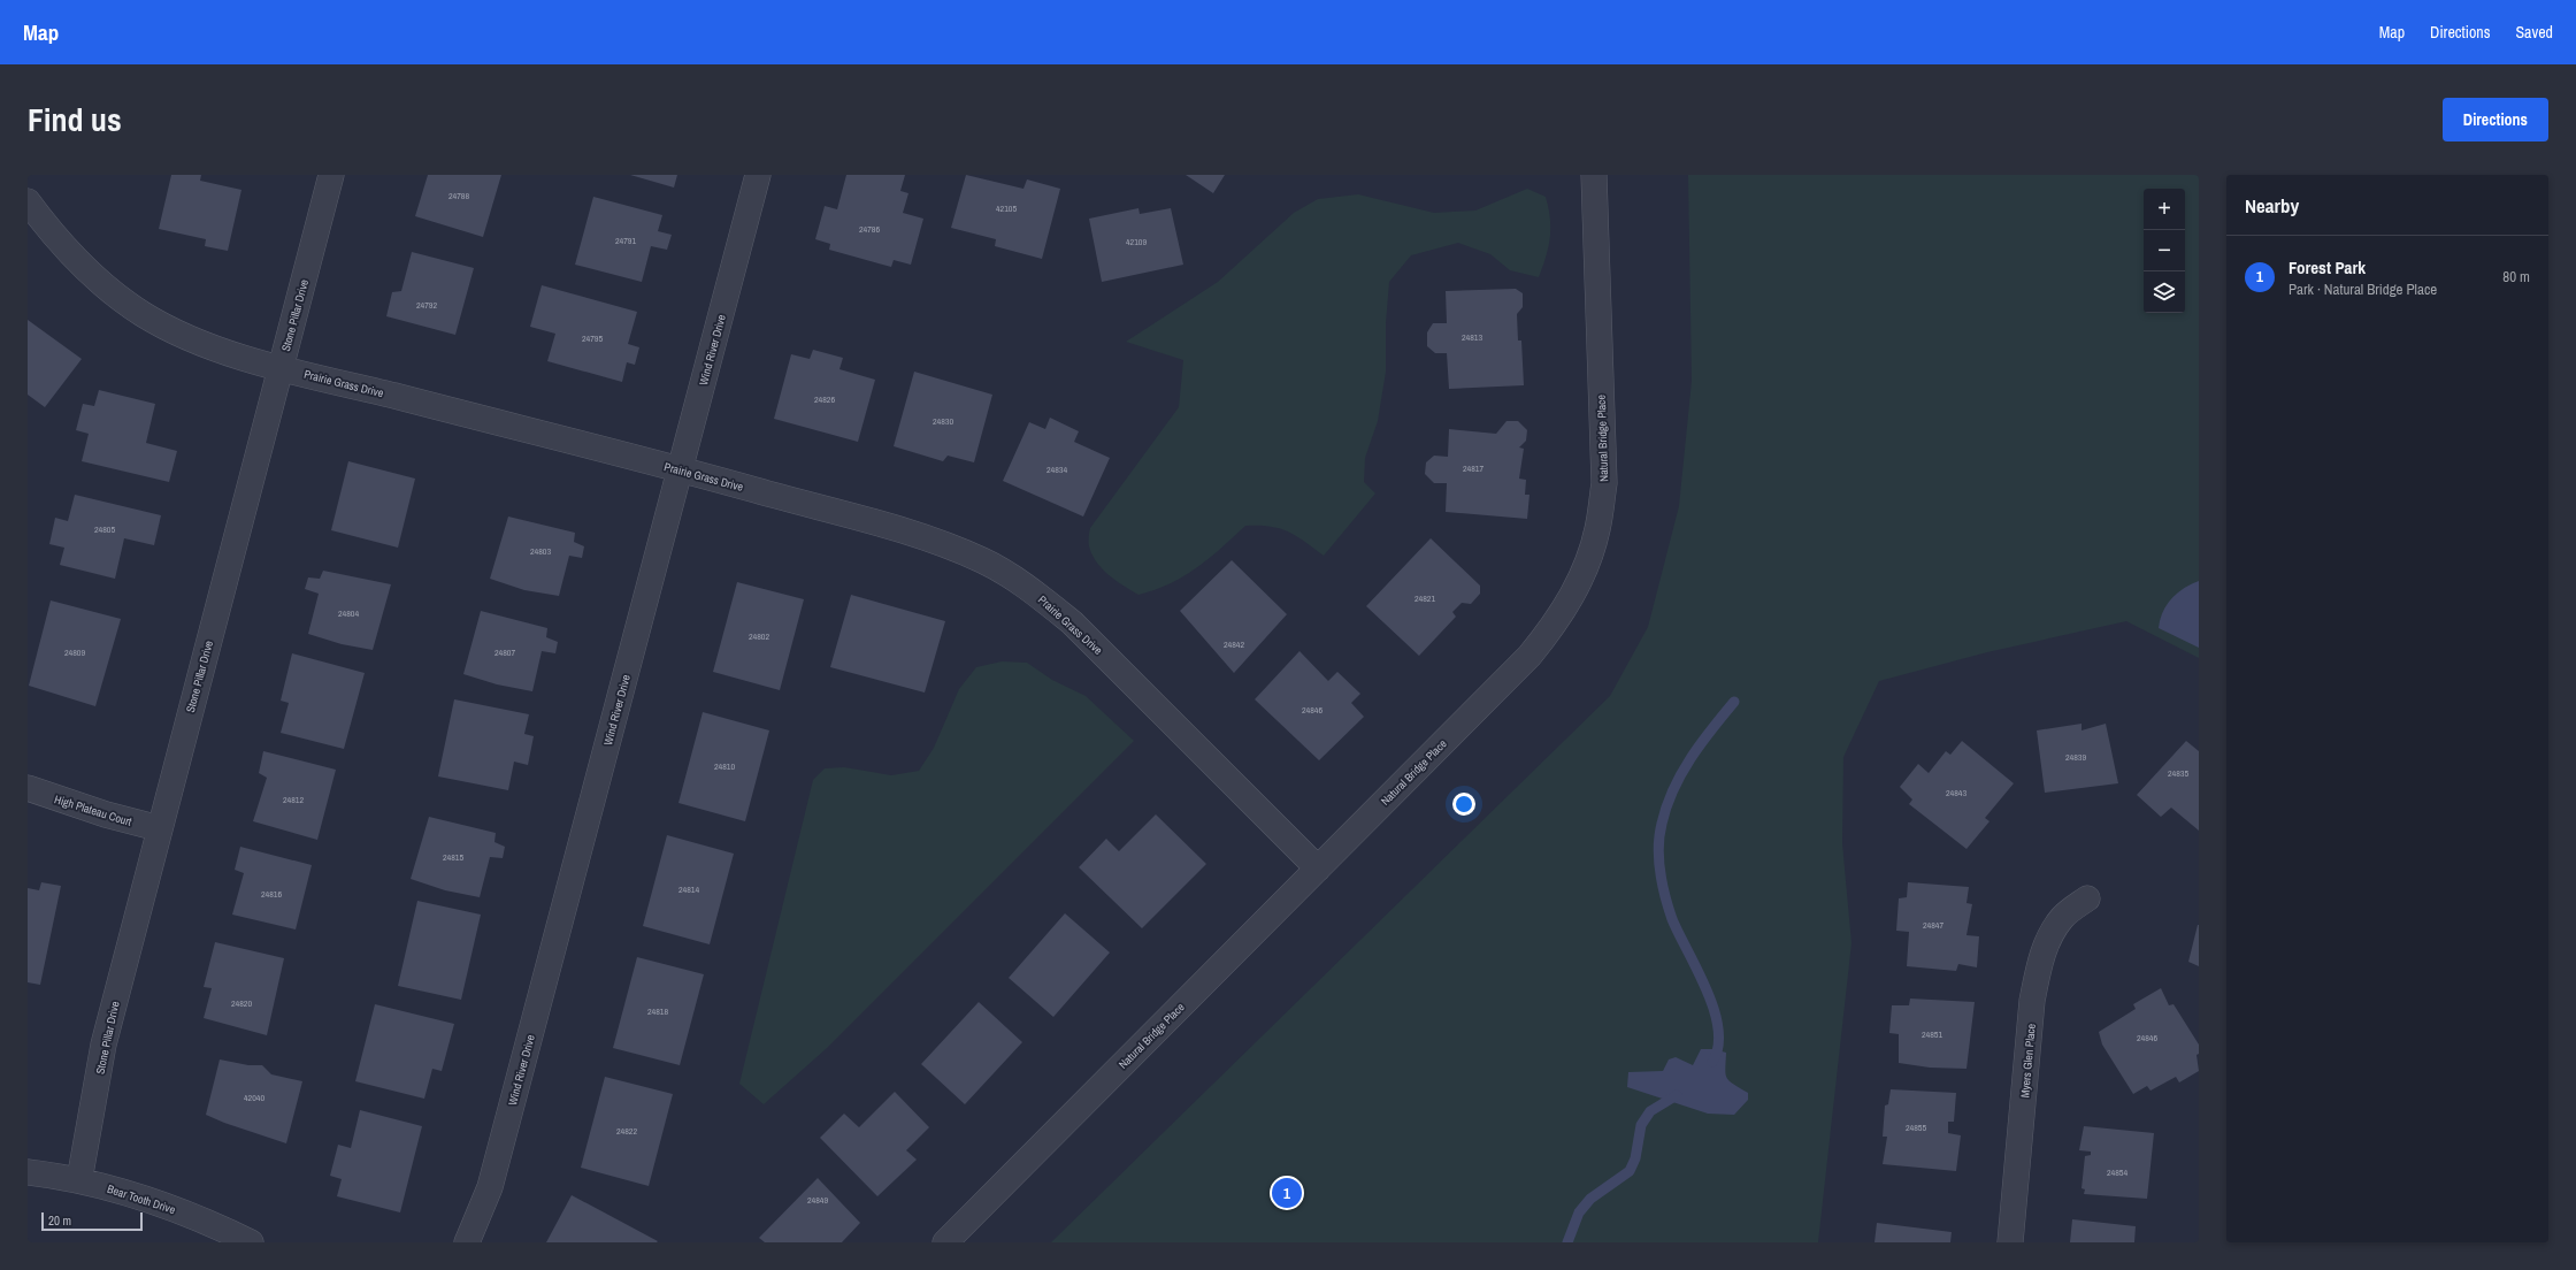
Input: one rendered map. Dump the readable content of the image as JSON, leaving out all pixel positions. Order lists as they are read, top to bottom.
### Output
{
  "streets": {
    "street": [
      "Stone Pillar Drive",
      "Wind River Drive",
      "Prairie Grass Drive",
      "Natural Bridge Place",
      "High Plateau Court",
      "Myers Glen Place",
      "Bear Tooth Drive"
    ]
  },
  "crossings": [
    ["Stone Pillar Drive", "Prairie Grass Drive"],
    ["Stone Pillar Drive", "High Plateau Court"],
    ["Stone Pillar Drive", "Bear Tooth Drive"],
    ["Wind River Drive", "Prairie Grass Drive"],
    ["Prairie Grass Drive", "Natural Bridge Place"]
  ],
  "house_numbers": [
    "24788",
    "42105",
    "24786",
    "24791",
    "42109",
    "24792",
    "24813",
    "24795",
    "24826",
    "24830",
    "24817",
    "24834",
    "24805",
    "24803",
    "24821",
    "24804",
    "24802",
    "24842",
    "24809",
    "24807",
    "24846",
    "24839",
    "24810",
    "24835",
    "24843",
    "24812",
    "24815",
    "24814",
    "24816",
    "24847",
    "24820",
    "24818",
    "24851",
    "24846",
    "42040",
    "24855",
    "24822",
    "24854",
    "24849"
  ],
  "scale_bar": "20 m",
  "page": {
    "header": "Map",
    "nav": ["Map", "Directions", "Saved"],
    "title": "Find us",
    "buttons": "Directions",
    "heading": "Nearby",
    "map_buttons": ["+", "−"],
    "list": [
      {
        "mark": "1",
        "name": "Forest Park",
        "note": "Park · Natural Bridge Place",
        "value": "80 m"
      }
    ],
    "pins": "1",
    "scale": "20 m"
  }
}
